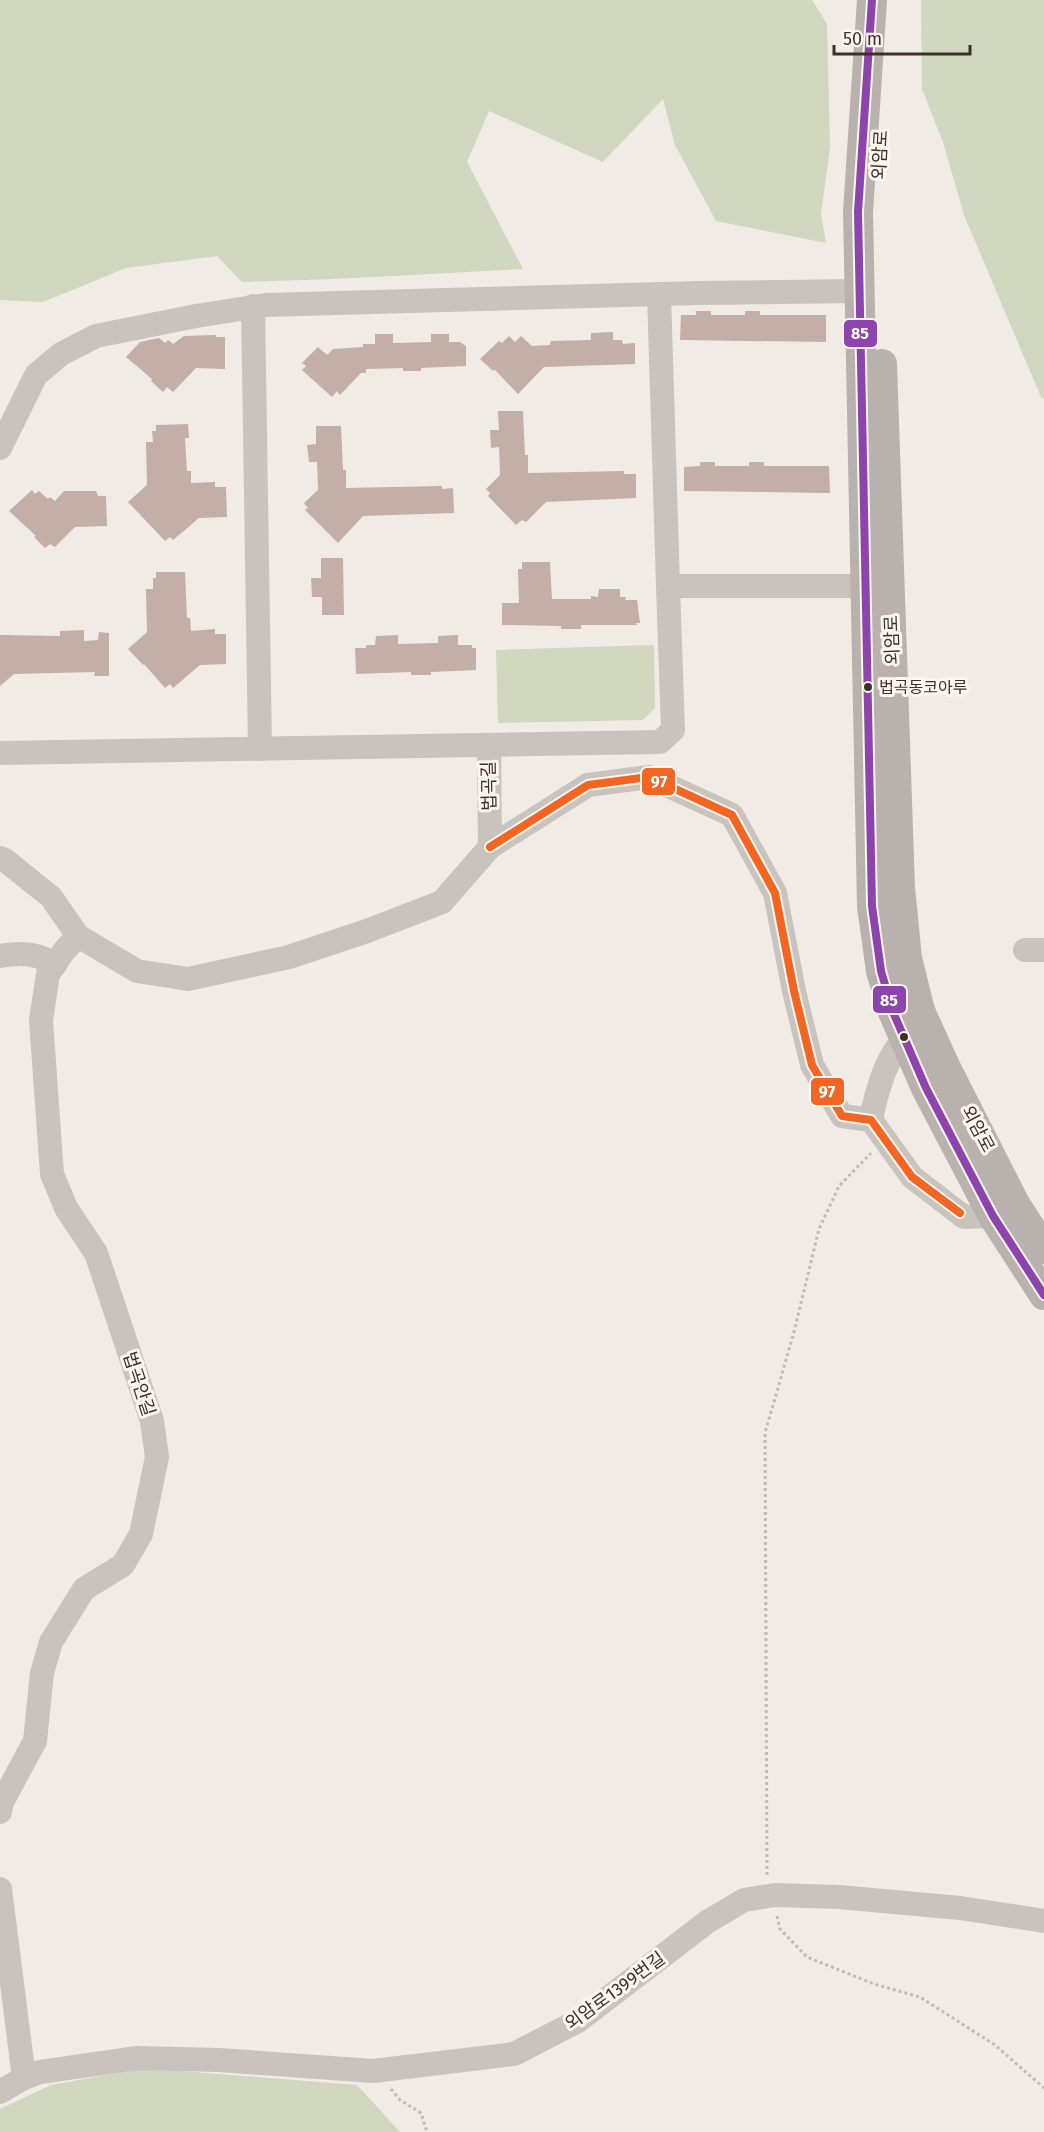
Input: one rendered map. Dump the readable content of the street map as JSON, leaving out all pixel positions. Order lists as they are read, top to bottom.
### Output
{
  "streets": {
    "main road": ["외암로"],
    "street": ["법곡길", "법곡안길", "외암로1399번길"]
  },
  "places": ["법곡동코아루"],
  "lines": ["transit line 85", "transit line 97"],
  "scale_bar": "50 m"
}
